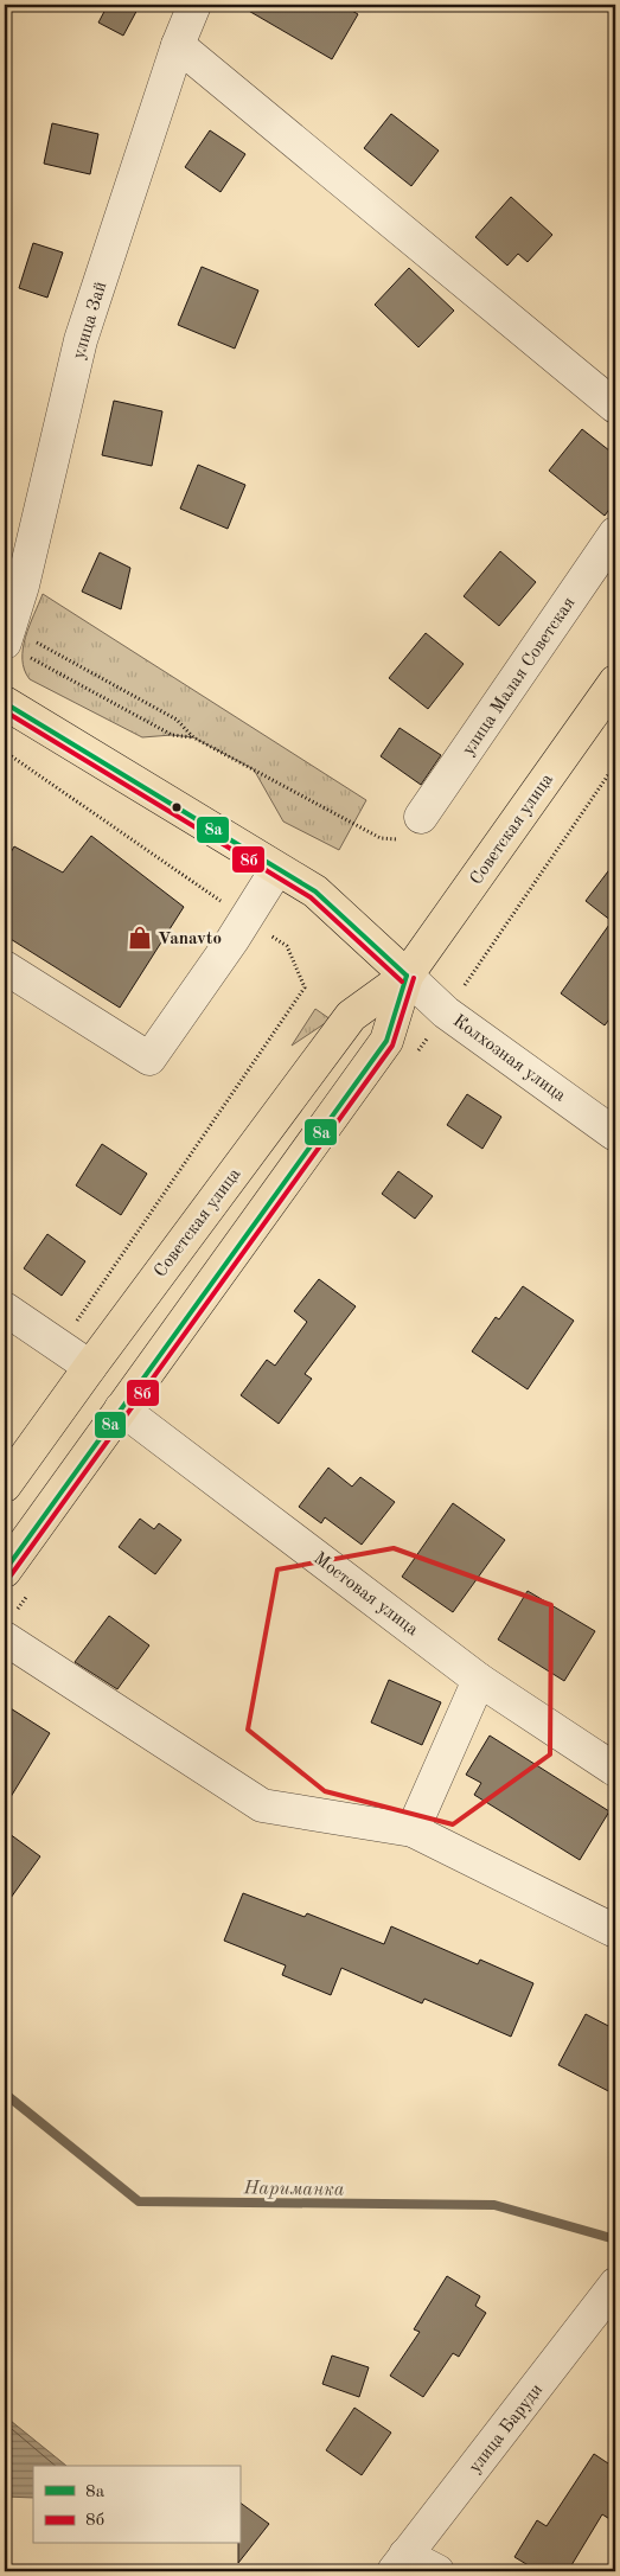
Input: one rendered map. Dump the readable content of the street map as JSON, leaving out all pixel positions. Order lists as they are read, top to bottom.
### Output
{
  "streets": {
    "main road": ["Советская улица"],
    "street": [
      "улица Зай",
      "улица Малая Советская",
      "Колхозная улица",
      "Мостовая улица",
      "улица Баруди"
    ]
  },
  "crossings": [
    ["Советская улица", "Колхозная улица"],
    ["Советская улица", "Мостовая улица"]
  ],
  "water": ["Нариманка"],
  "places": {
    "shop": ["Vanavto"]
  },
  "lines": ["transit line 8а", "transit line 8б"],
  "legend": ["8а", "8б"]
}
